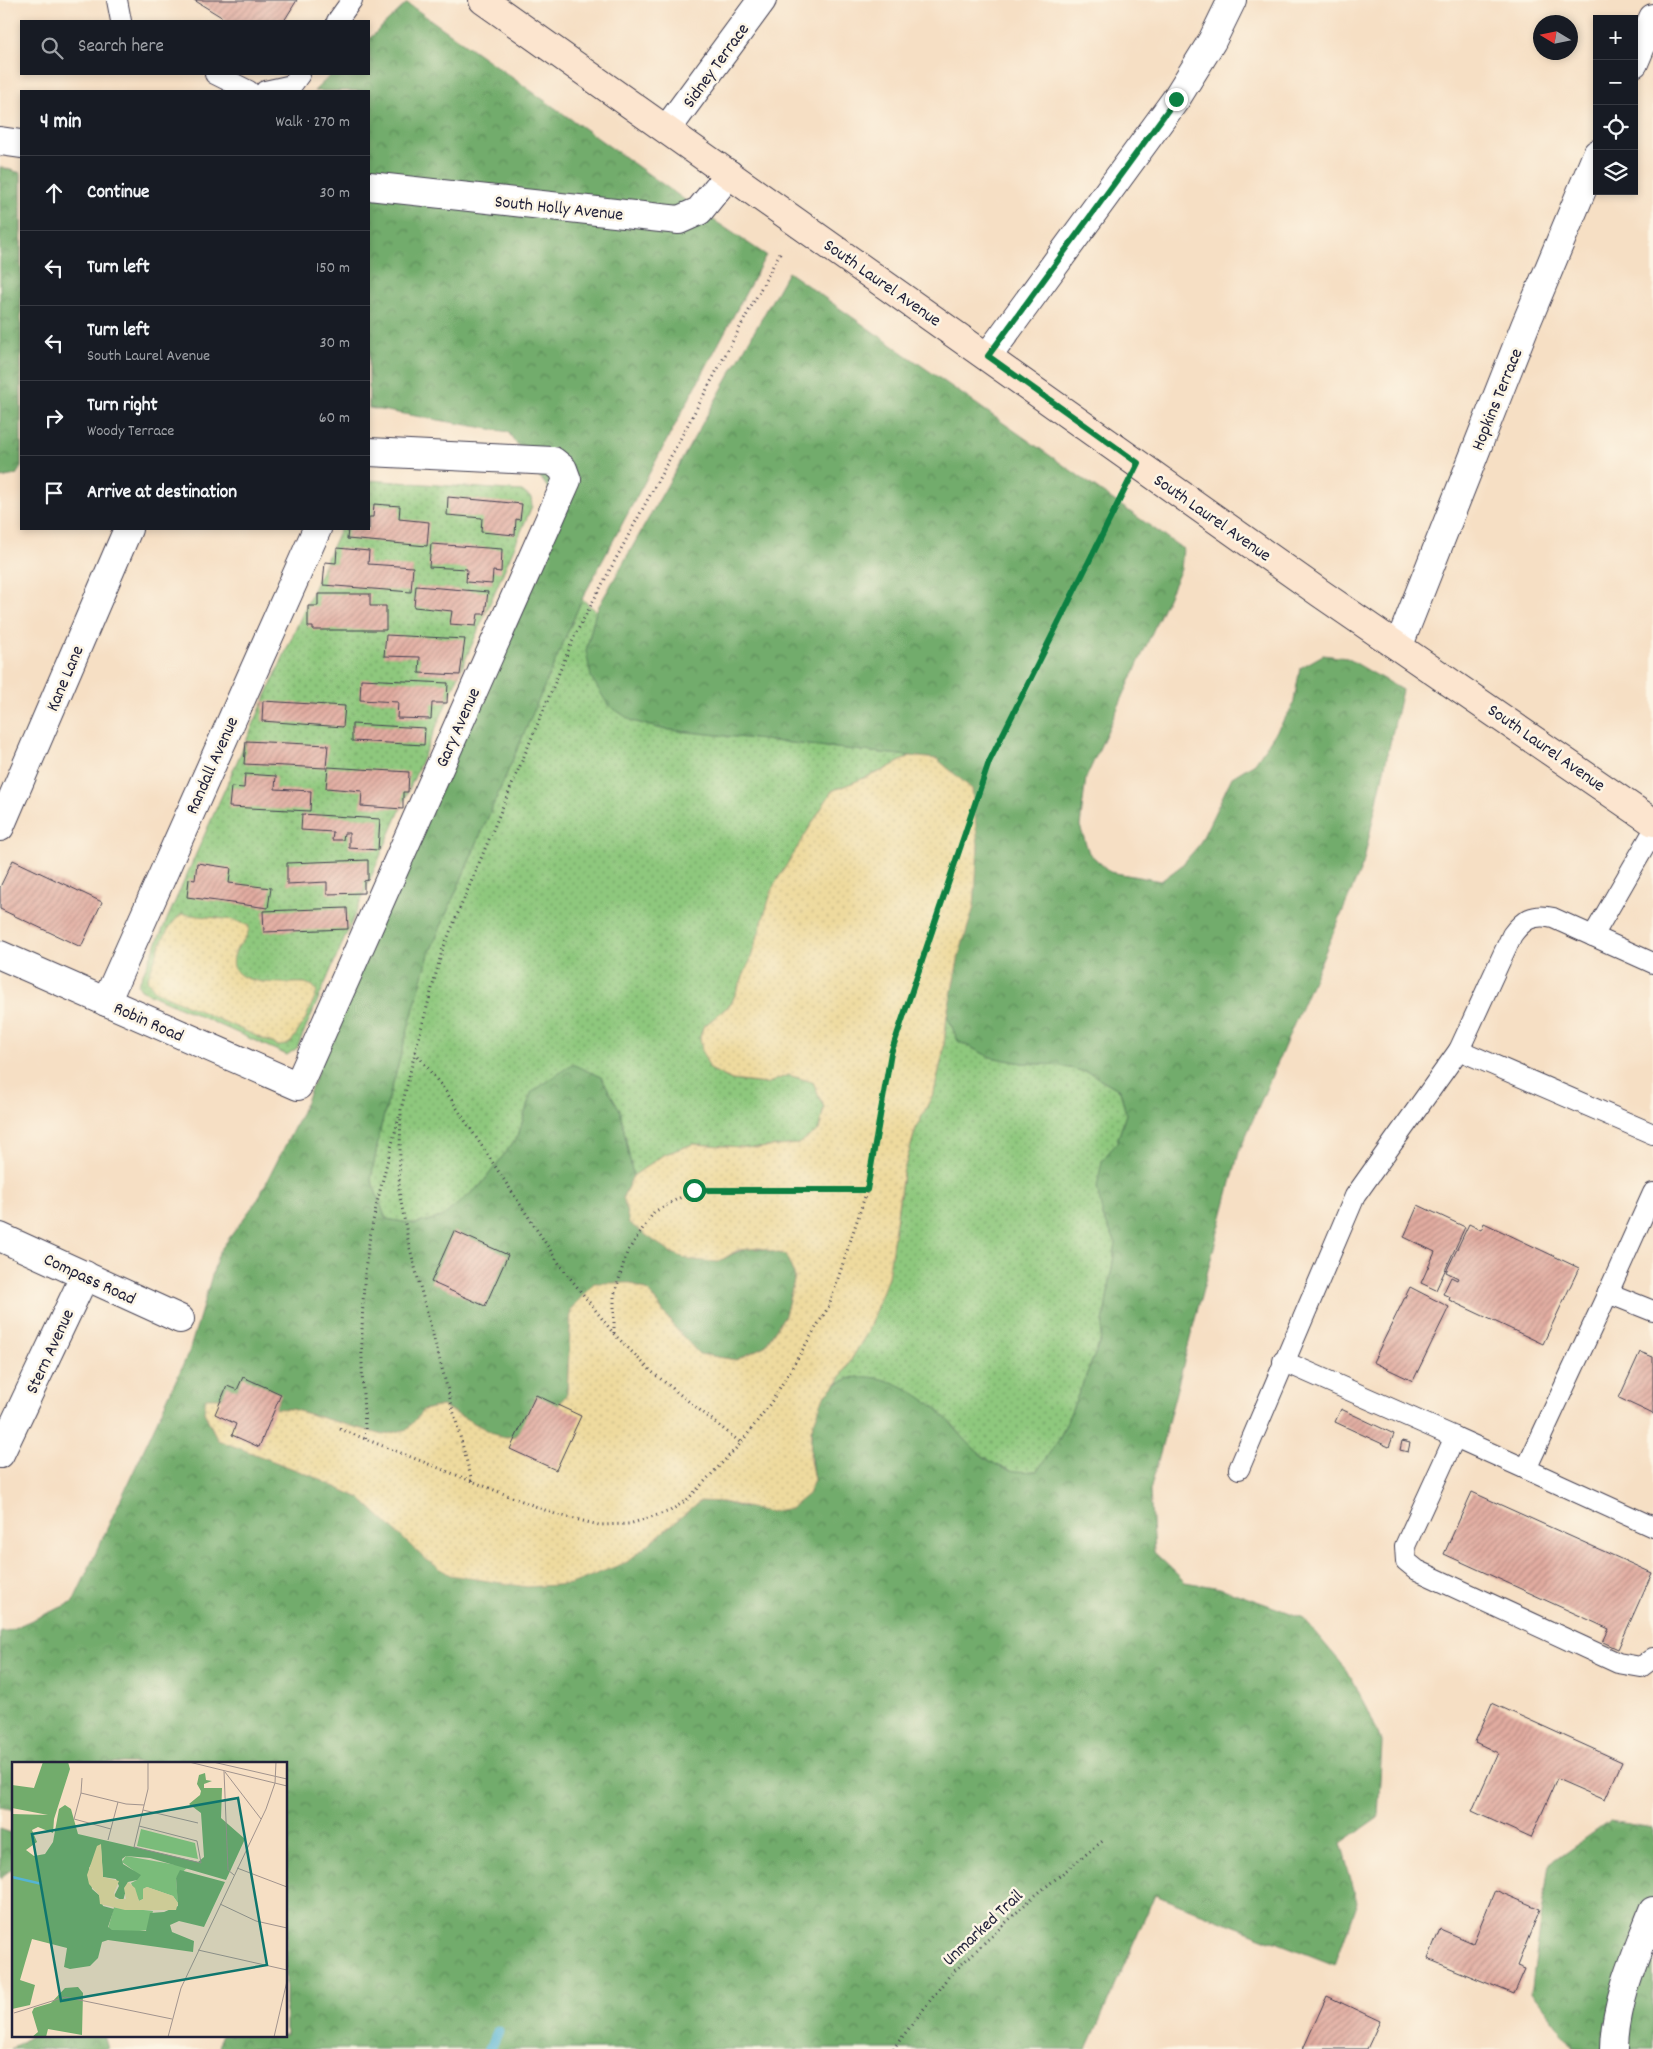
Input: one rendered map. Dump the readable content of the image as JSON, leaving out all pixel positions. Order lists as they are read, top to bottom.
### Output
{
  "streets": {
    "street": [
      "Sidney Terrace",
      "South Holly Avenue",
      "South Laurel Avenue",
      "Hopkins Terrace",
      "Kane Lane",
      "Gary Avenue",
      "Randall Avenue",
      "Robin Road",
      "Compass Road",
      "Stern Avenue"
    ],
    "path": ["Unmarked Trail"]
  },
  "crossings": [
    ["Sidney Terrace", "South Laurel Avenue"],
    ["South Holly Avenue", "South Laurel Avenue"],
    ["South Laurel Avenue", "Hopkins Terrace"],
    ["Gary Avenue", "Robin Road"],
    ["Randall Avenue", "Robin Road"],
    ["Compass Road", "Stern Avenue"]
  ],
  "north": "left",
  "page": {
    "map_buttons": ["+", "−"],
    "search": "Search here",
    "heading": ["4 min", "Walk · 270 m"],
    "list": [
      ["Continue", "30 m"],
      ["Turn left", "150 m"],
      ["Turn left", "South Laurel Avenue", "30 m"],
      ["Turn right", "Woody Terrace", "60 m"],
      "Arrive at destination"
    ]
  }
}
